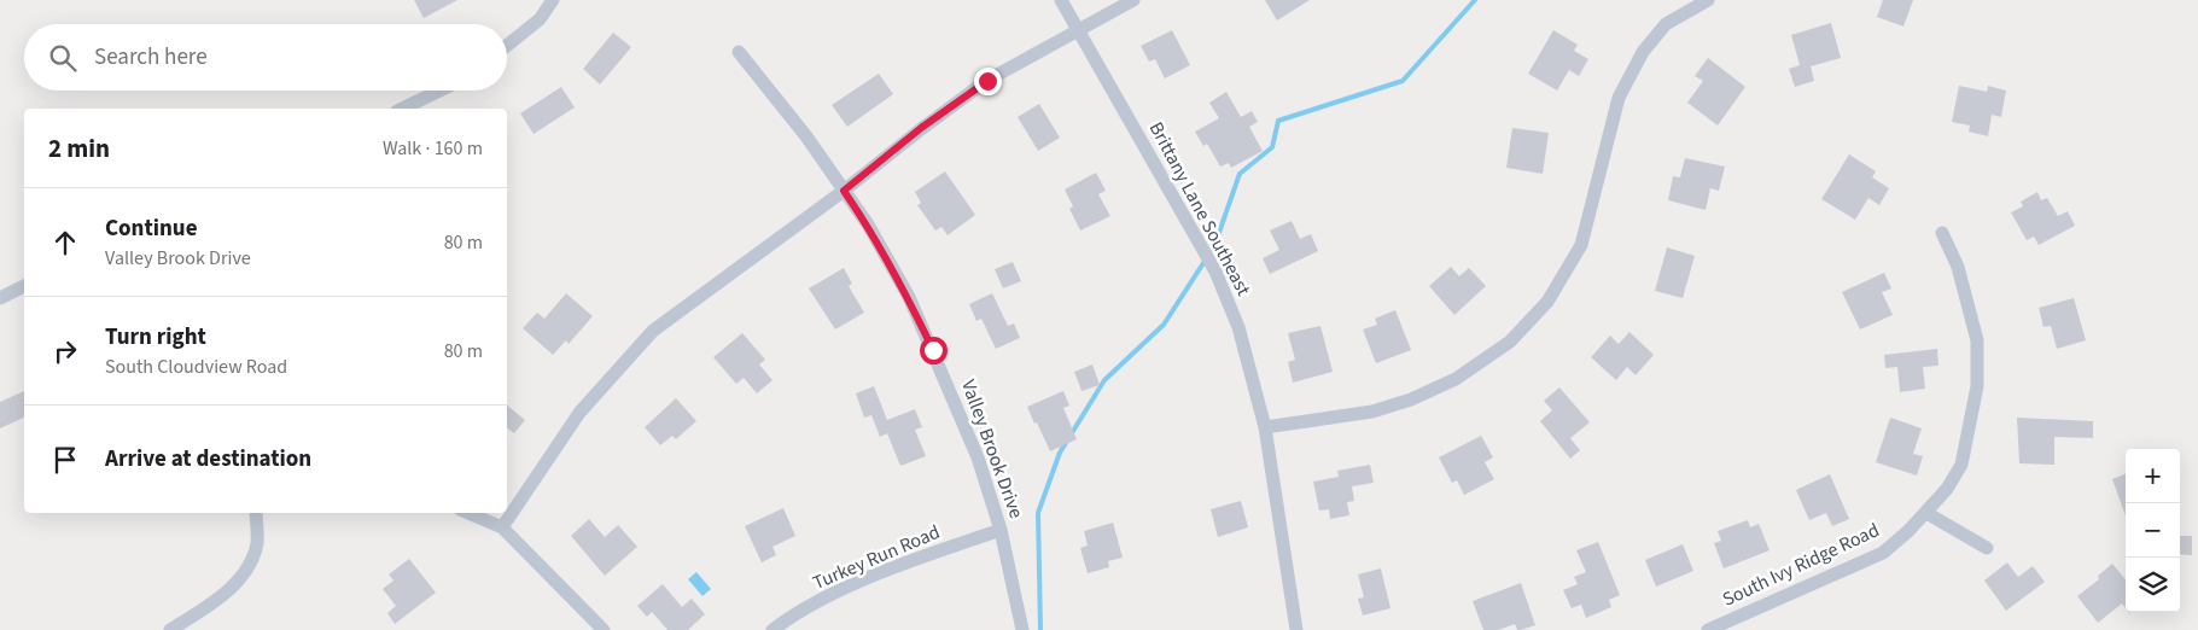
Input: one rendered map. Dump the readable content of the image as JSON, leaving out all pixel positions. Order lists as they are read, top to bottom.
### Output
{
  "streets": {
    "street": [
      "Brittany Lane Southeast",
      "Valley Brook Drive",
      "Turkey Run Road",
      "South Ivy Ridge Road"
    ]
  },
  "crossings": [
    ["Valley Brook Drive", "Turkey Run Road"]
  ],
  "page": {
    "search": "Search here",
    "heading": ["2 min", "Walk · 160 m"],
    "list": [
      ["Continue", "Valley Brook Drive", "80 m"],
      ["Turn right", "South Cloudview Road", "80 m"],
      "Arrive at destination"
    ],
    "map_buttons": ["+", "−"]
  }
}
